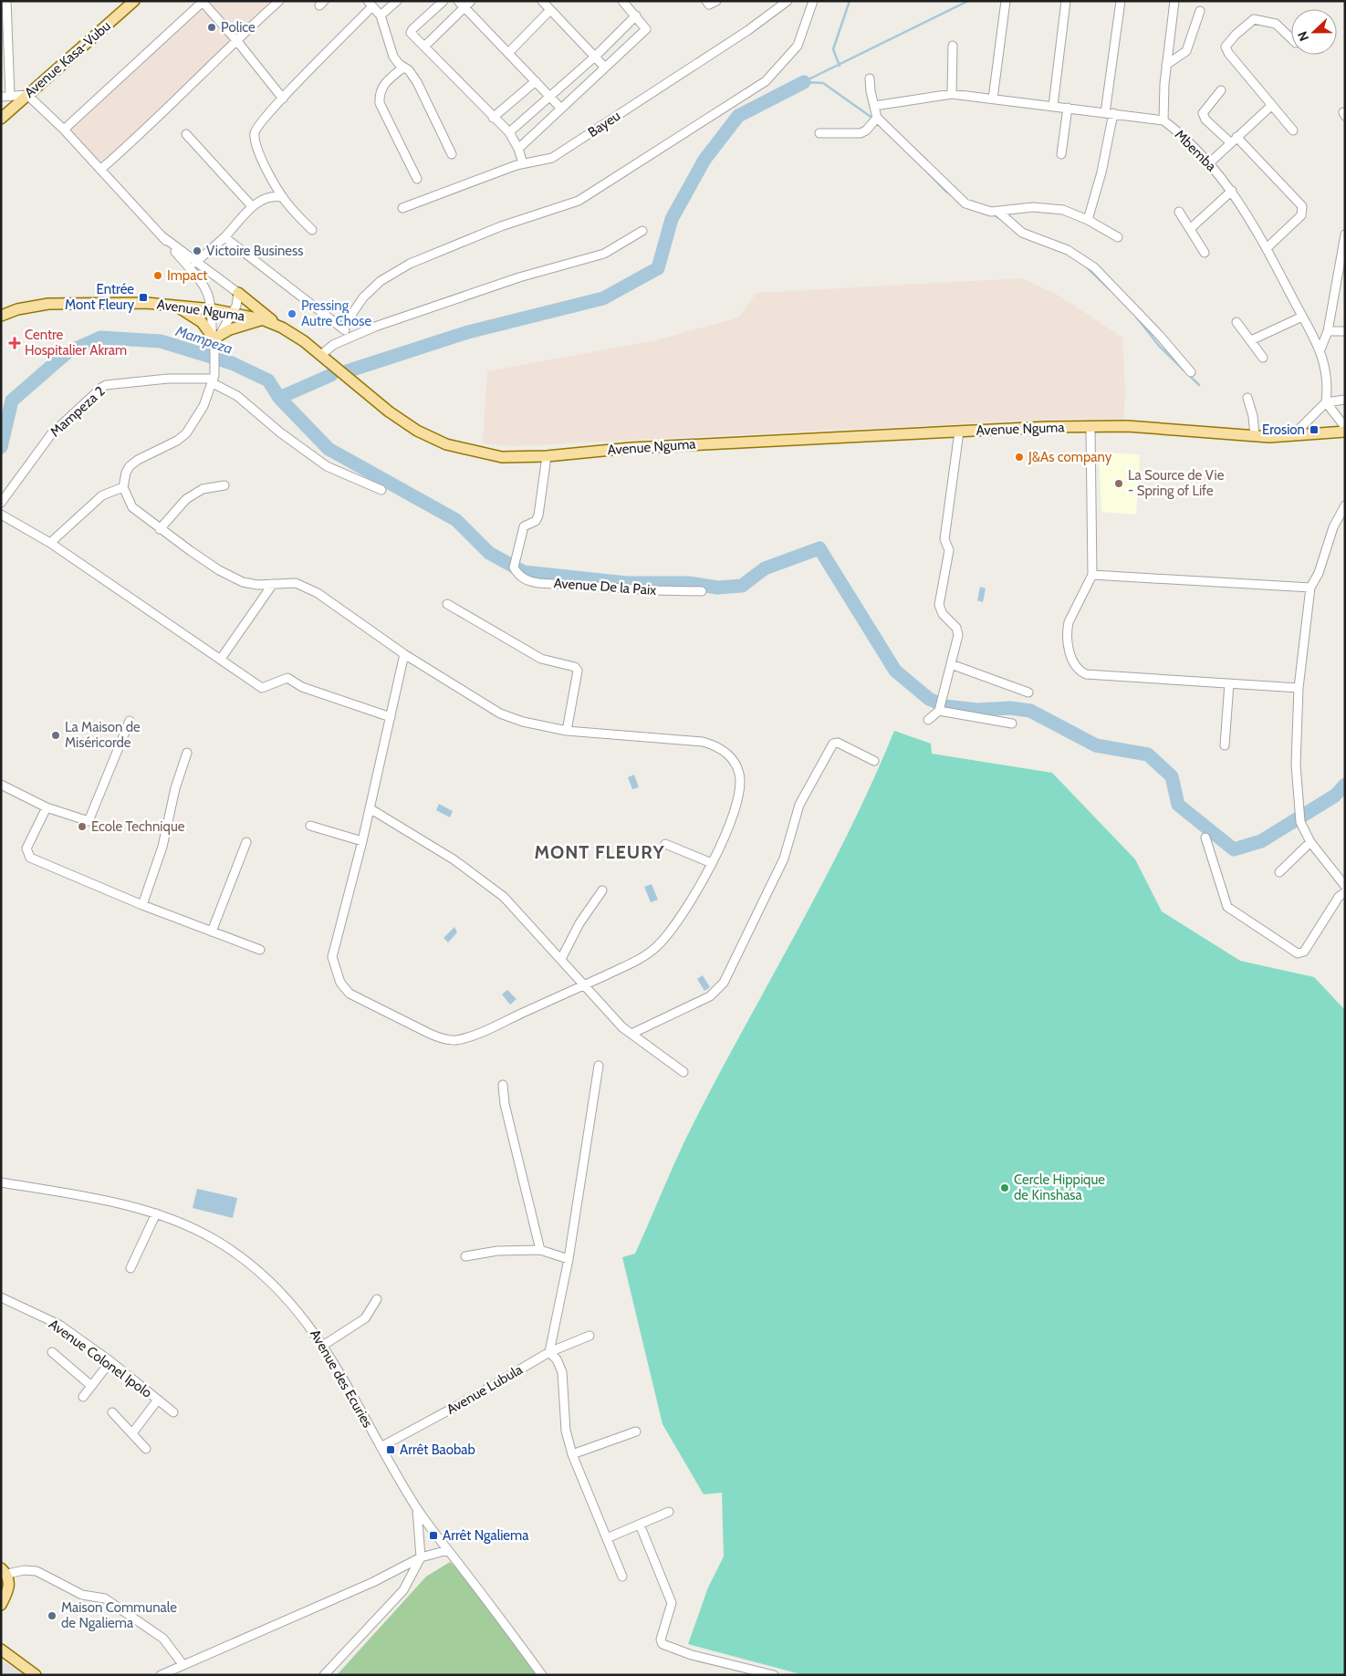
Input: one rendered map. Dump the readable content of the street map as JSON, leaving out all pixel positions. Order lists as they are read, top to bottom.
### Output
{
  "streets": {
    "main road": ["Avenue Kasa-Vubu", "Avenue Nguma"],
    "street": [
      "Bayeu",
      "Mbemba",
      "Mampeza 2",
      "Avenue De la Paix",
      "Avenue Colonel Ipolo",
      "Avenue des Ecuries",
      "Avenue Lubula"
    ]
  },
  "crossings": [
    ["Avenue Nguma", "Avenue De la Paix"],
    ["Avenue des Ecuries", "Avenue Lubula"]
  ],
  "districts": ["MONT FLEURY"],
  "water": ["Mampeza"],
  "places": {
    "other": [
      "Police",
      "Victoire Business",
      "Impact",
      "Pressing Autre Chose",
      "J&As company",
      "La Source de Vie - Spring of Life",
      "La Maison de Miséricorde",
      "Ecole Technique",
      "Cercle Hippique de Kinshasa",
      "Maison Communale de Ngaliema"
    ],
    "transit": [
      "Entrée Mont Fleury",
      "Erosion",
      "Arrêt Baobab",
      "Arrêt Ngaliema"
    ],
    "health": ["Centre Hospitalier Akram"]
  },
  "north": "left"
}
